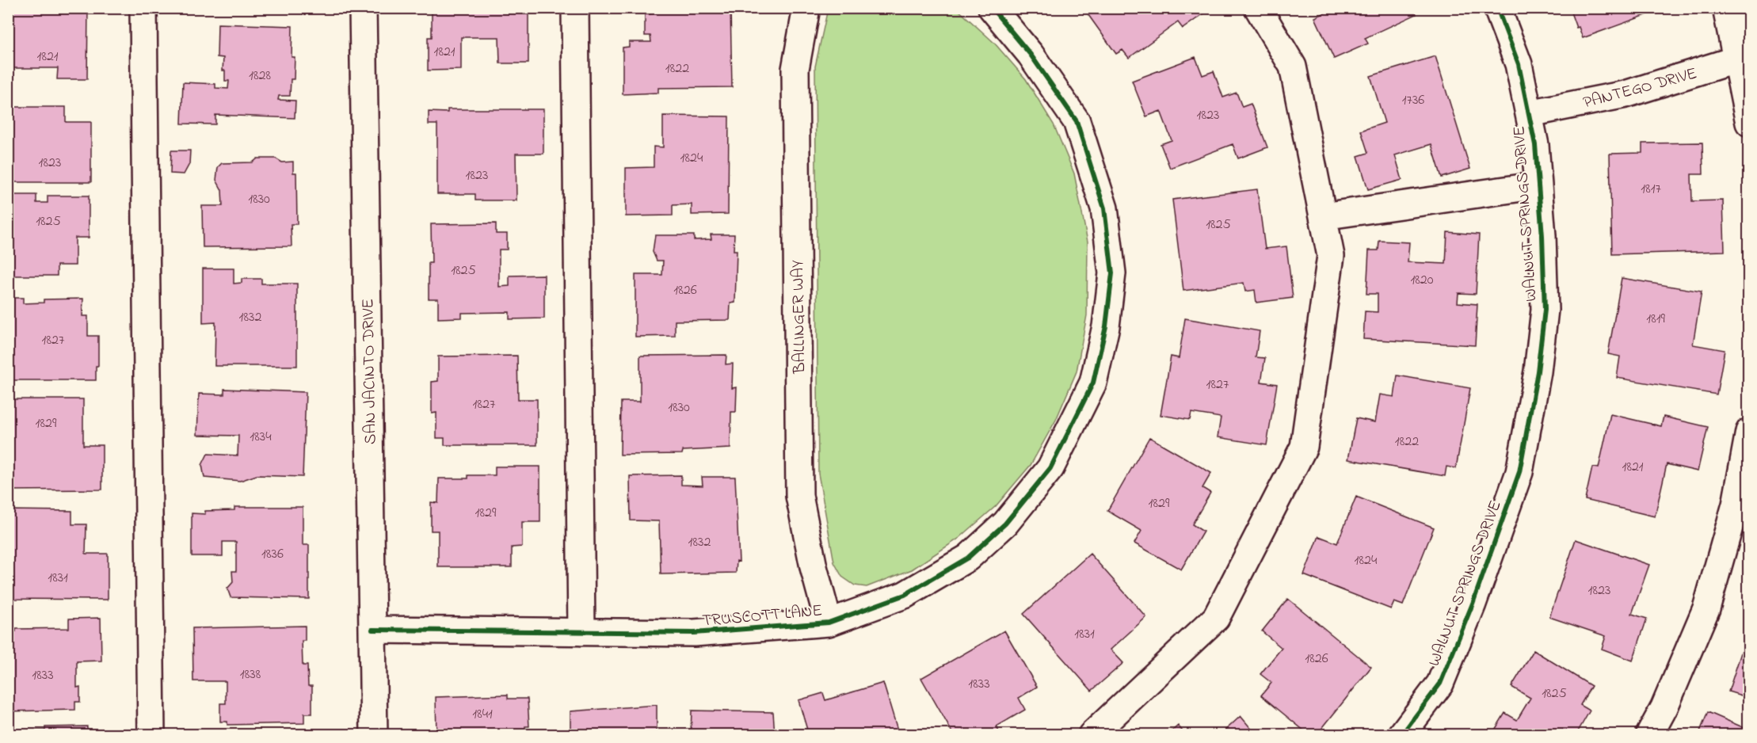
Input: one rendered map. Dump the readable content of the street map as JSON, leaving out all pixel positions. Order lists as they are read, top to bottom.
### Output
{
  "streets": {
    "street": [
      "PANTEGO DRIVE",
      "WALNUT SPRINGS DRIVE",
      "BALLINGER WAY",
      "SAN JACINTO DRIVE",
      "TRUSCOTT LANE"
    ]
  },
  "crossings": [
    ["PANTEGO DRIVE", "WALNUT SPRINGS DRIVE"],
    ["BALLINGER WAY", "TRUSCOTT LANE"],
    ["SAN JACINTO DRIVE", "TRUSCOTT LANE"]
  ],
  "house_numbers": [
    "1821",
    "1821",
    "1822",
    "1828",
    "1736",
    "1823",
    "1824",
    "1823",
    "1823",
    "1817",
    "1830",
    "1825",
    "1825",
    "1825",
    "1820",
    "1826",
    "1832",
    "1819",
    "1827",
    "1827",
    "1827",
    "1830",
    "1829",
    "1834",
    "1822",
    "1821",
    "1829",
    "1829",
    "1832",
    "1836",
    "1824",
    "1831",
    "1823",
    "1831",
    "1826",
    "1838",
    "1833",
    "1833",
    "1825",
    "1841"
  ]
}
